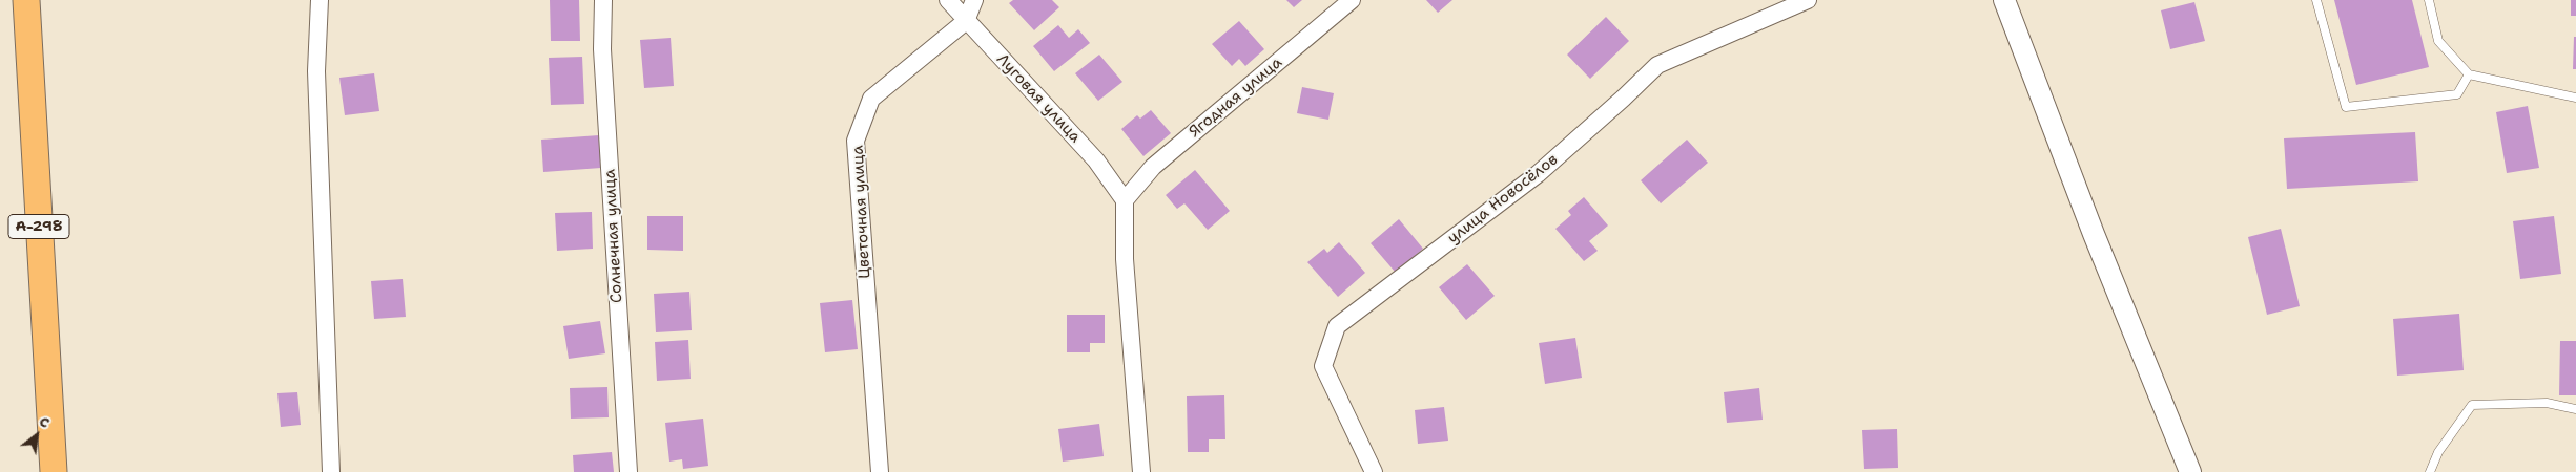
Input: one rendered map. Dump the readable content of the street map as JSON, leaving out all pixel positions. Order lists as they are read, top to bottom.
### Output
{
  "streets": {
    "main road": ["А-298"],
    "street": [
      "Ягодная улица",
      "Луговая улица",
      "улица Новосёлов",
      "Цветочная улица",
      "Солнечная улица"
    ]
  },
  "crossings": [
    ["Ягодная улица", "Луговая улица"],
    ["Луговая улица", "Цветочная улица"]
  ],
  "north": "top right"
}
